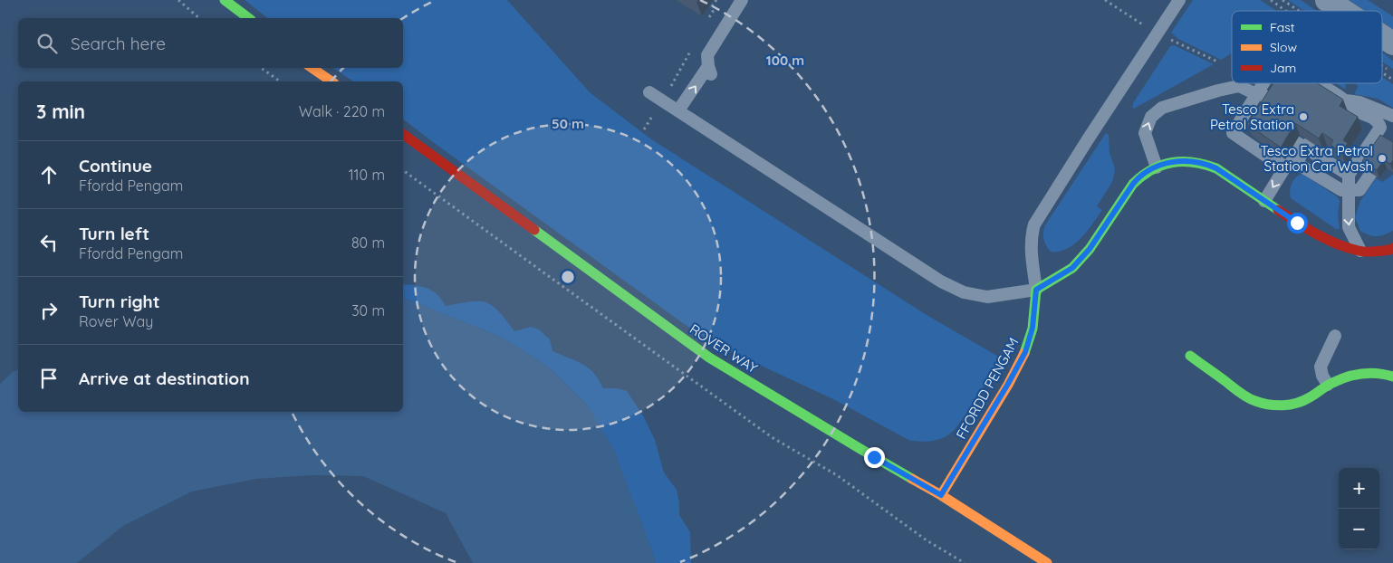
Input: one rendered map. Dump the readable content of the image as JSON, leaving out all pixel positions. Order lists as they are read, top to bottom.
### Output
{
  "streets": {
    "street": ["ROVER WAY", "FFORDD PENGAM"]
  },
  "crossings": [
    ["ROVER WAY", "FFORDD PENGAM"]
  ],
  "places": ["Tesco Extra Petrol Station", "Tesco Extra Petrol Station Car Wash"],
  "legend": ["Fast", "Slow", "Jam"],
  "page": {
    "search": "Search here",
    "heading": ["3 min", "Walk · 220 m"],
    "list": [
      ["Continue", "Ffordd Pengam", "110 m"],
      ["Turn left", "Ffordd Pengam", "80 m"],
      ["Turn right", "Rover Way", "30 m"],
      "Arrive at destination"
    ],
    "map_buttons": ["+", "−"]
  },
  "rings": ["100 m", "50 m"]
}
